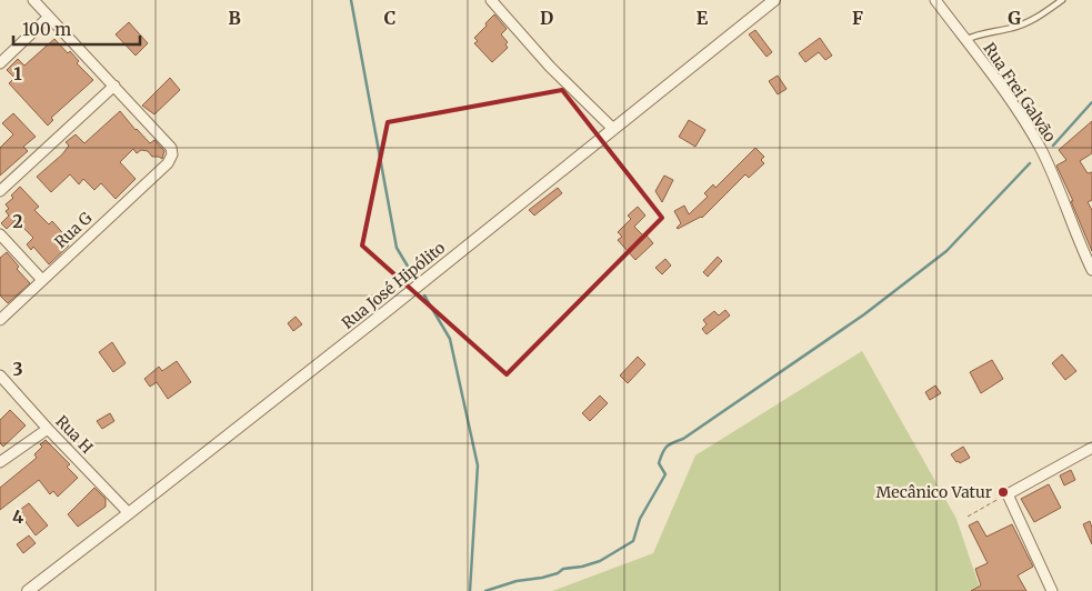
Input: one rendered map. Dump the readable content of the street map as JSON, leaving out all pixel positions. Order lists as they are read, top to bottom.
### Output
{
  "streets": {
    "street": [
      "Rua Frei Galvão",
      "Rua G",
      "Rua José Hipólito",
      "Rua H"
    ]
  },
  "crossings": [
    ["Rua José Hipólito", "Rua H"]
  ],
  "places": ["Mecânico Vatur"],
  "scale_bar": "100 m",
  "grid": {
    "columns": [
      "B",
      "C",
      "D",
      "E",
      "F",
      "G"
    ],
    "rows": [
      "1",
      "2",
      "3",
      "4"
    ]
  }
}
